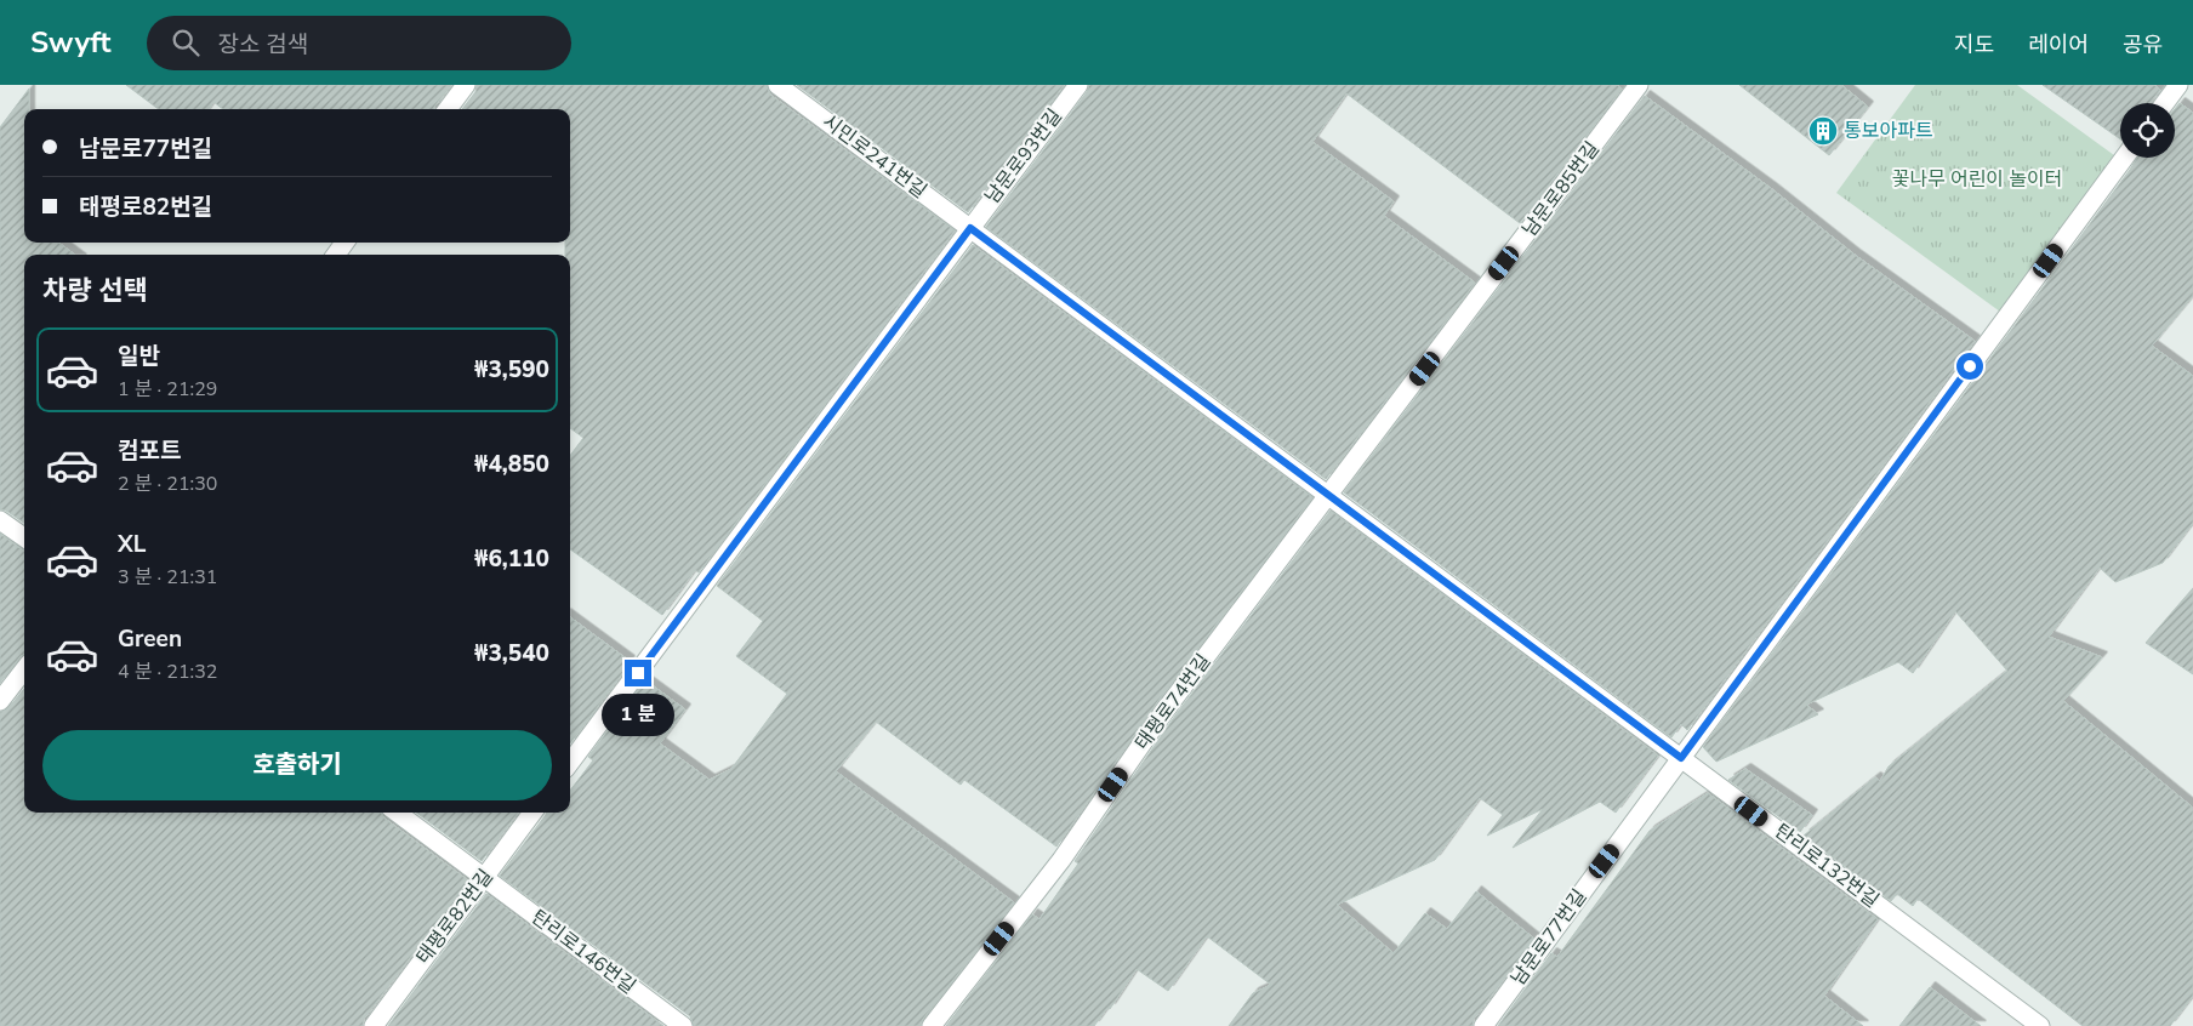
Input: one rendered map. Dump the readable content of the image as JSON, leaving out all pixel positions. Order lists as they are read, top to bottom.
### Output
{
  "streets": {
    "street": [
      "시민로241번길",
      "남문로93번길",
      "남문로85번길",
      "태평로74번길",
      "탄리로132번길",
      "태평로82번길",
      "남문로77번길",
      "탄리로146번길"
    ]
  },
  "crossings": [
    ["시민로241번길", "남문로93번길"],
    ["시민로241번길", "탄리로132번길"],
    ["남문로93번길", "탄리로132번길"],
    ["남문로85번길", "태평로74번길"],
    ["남문로85번길", "탄리로132번길"],
    ["태평로74번길", "탄리로132번길"],
    ["탄리로132번길", "남문로77번길"],
    ["태평로82번길", "탄리로146번길"]
  ],
  "parks": ["꽃나무 어린이 놀이터"],
  "places": {
    "building": ["통보아파트"]
  },
  "page": {
    "header": "Swyft",
    "search": "장소 검색",
    "nav": ["지도", "레이어", "공유"],
    "banner": ["남문로77번길", "태평로82번길"],
    "heading": "차량 선택",
    "list": [
      {
        "name": "일반",
        "note": "1 분 · 21:29",
        "value": "₩3,590"
      },
      {
        "name": "컴포트",
        "note": "2 분 · 21:30",
        "value": "₩4,850"
      },
      {
        "name": "XL",
        "note": "3 분 · 21:31",
        "value": "₩6,110"
      },
      {
        "name": "Green",
        "note": "4 분 · 21:32",
        "value": "₩3,540"
      }
    ],
    "bubble": "1 분",
    "buttons": "호출하기"
  }
}
